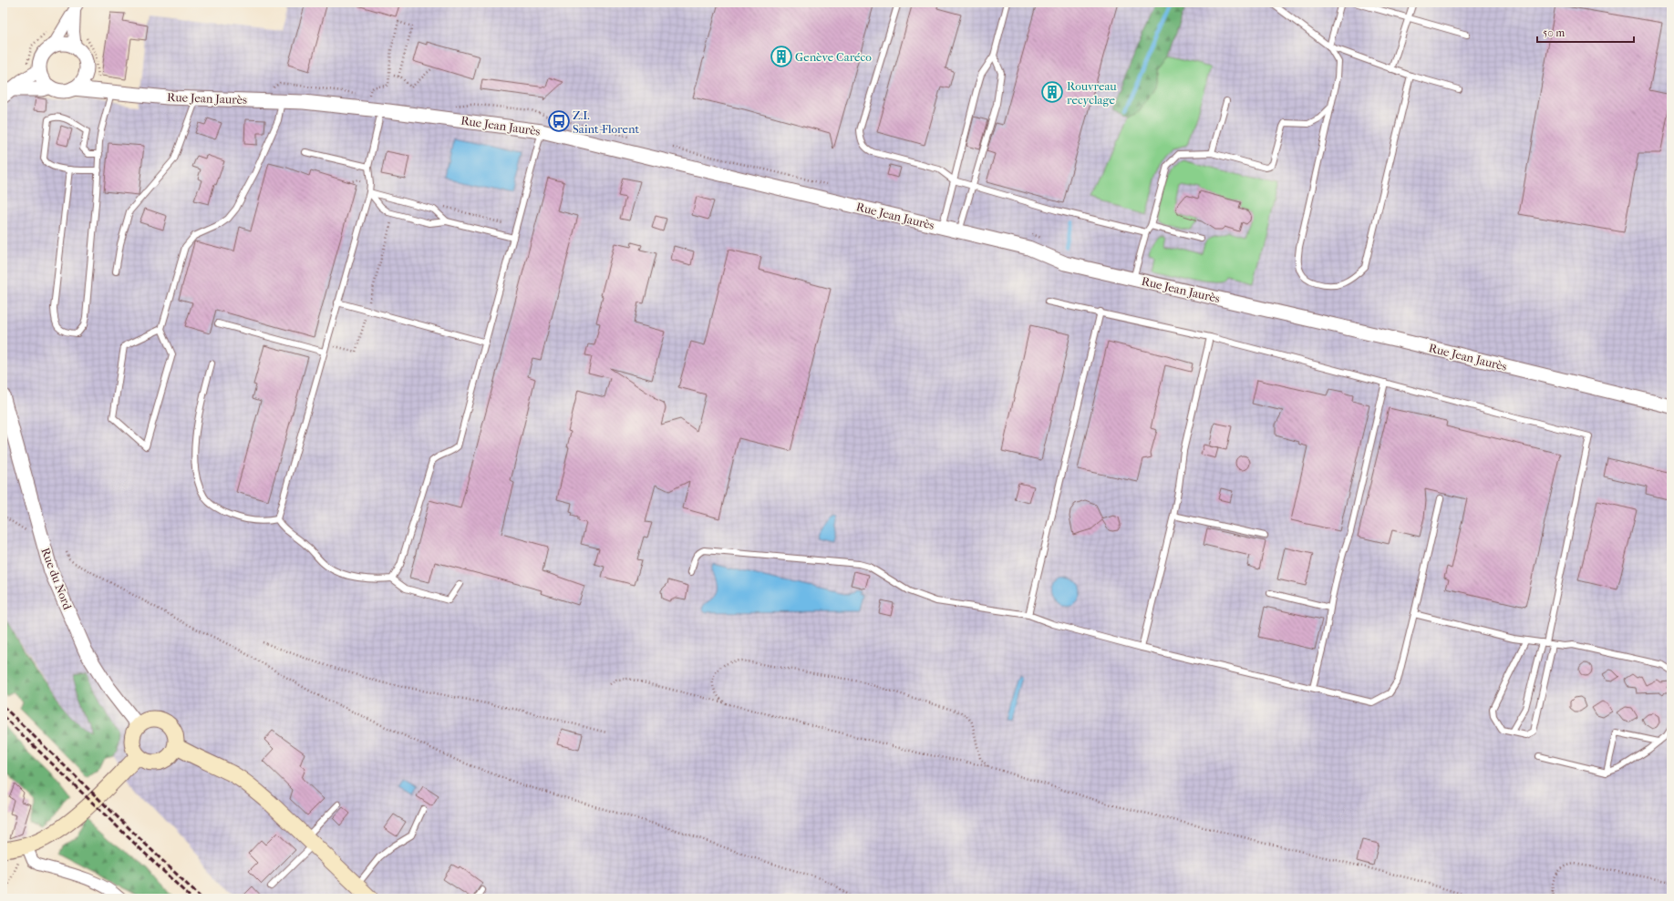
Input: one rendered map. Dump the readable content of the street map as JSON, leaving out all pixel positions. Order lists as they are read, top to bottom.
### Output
{
  "streets": {
    "street": ["Rue Jean Jaurès", "Rue du Nord"]
  },
  "places": {
    "building": ["Genève Caréco", "Rouvreau recyclage"],
    "bus stop": ["Z.I. Saint-Florent"]
  },
  "scale_bar": "50 m"
}
